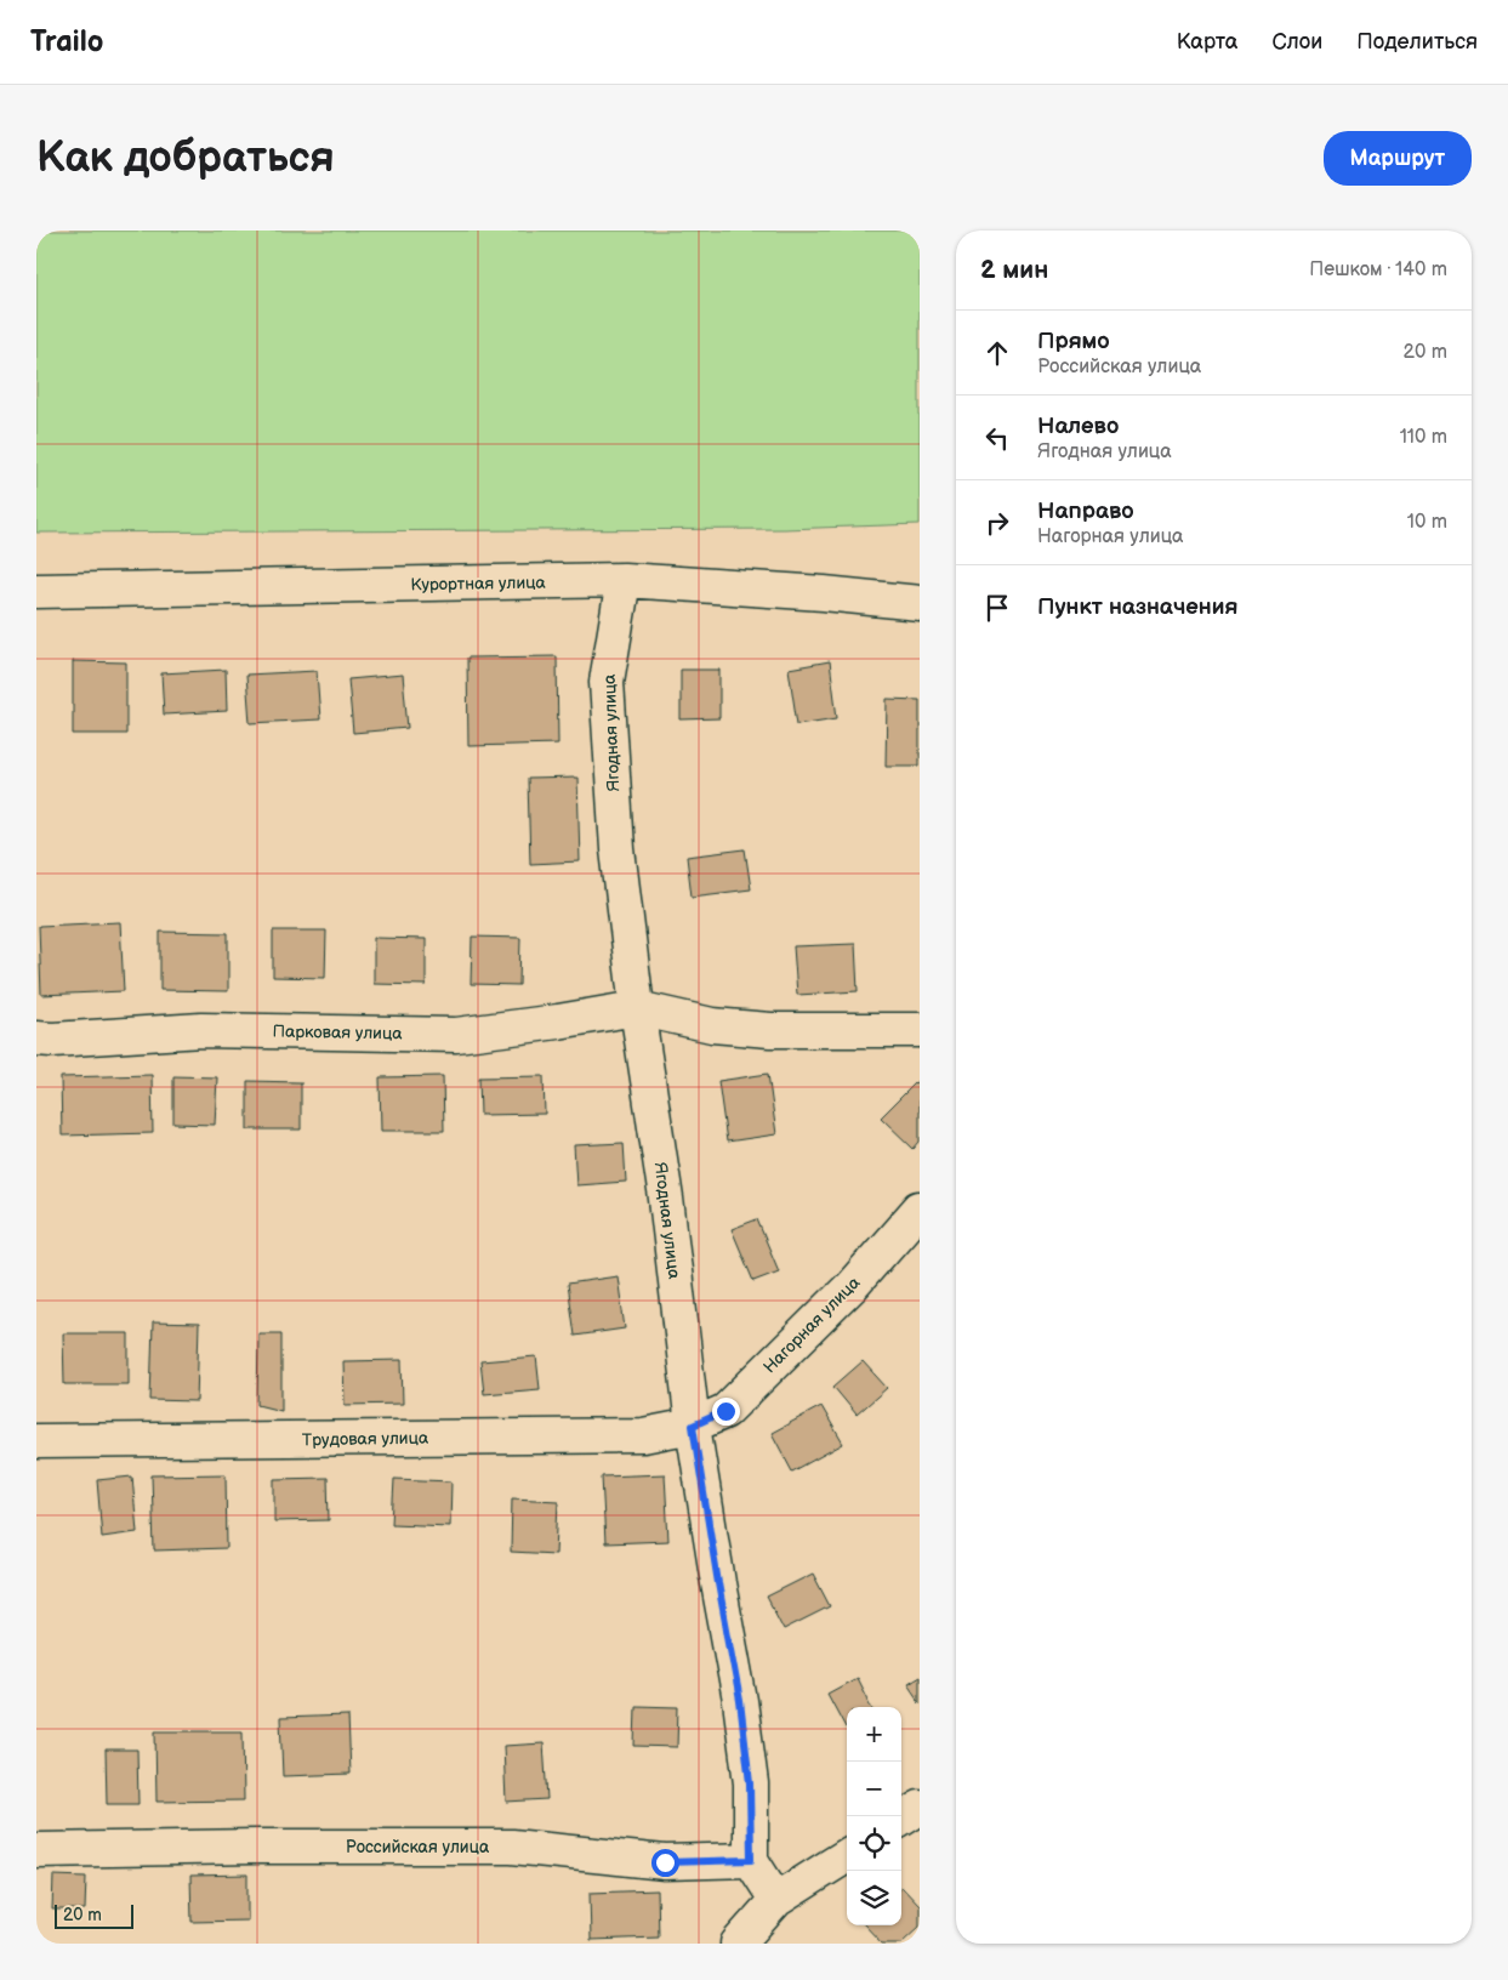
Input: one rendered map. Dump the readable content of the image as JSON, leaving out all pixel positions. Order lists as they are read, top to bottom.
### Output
{
  "streets": {
    "street": [
      "Курортная улица",
      "Ягодная улица",
      "Парковая улица",
      "Нагорная улица",
      "Трудовая улица",
      "Российская улица"
    ]
  },
  "crossings": [
    ["Курортная улица", "Ягодная улица"],
    ["Ягодная улица", "Парковая улица"],
    ["Ягодная улица", "Нагорная улица"],
    ["Ягодная улица", "Трудовая улица"],
    ["Ягодная улица", "Российская улица"],
    ["Нагорная улица", "Трудовая улица"]
  ],
  "scale_bar": "20 m",
  "page": {
    "header": "Trailo",
    "nav": ["Карта", "Слои", "Поделиться"],
    "buttons": "Маршрут",
    "title": "Как добраться",
    "heading": ["2 мин", "Пешком · 140 m"],
    "list": [
      ["Прямо", "Российская улица", "20 m"],
      ["Налево", "Ягодная улица", "110 m"],
      ["Направо", "Нагорная улица", "10 m"],
      "Пункт назначения"
    ],
    "map_buttons": ["+", "−"],
    "scale": "20 m"
  }
}
